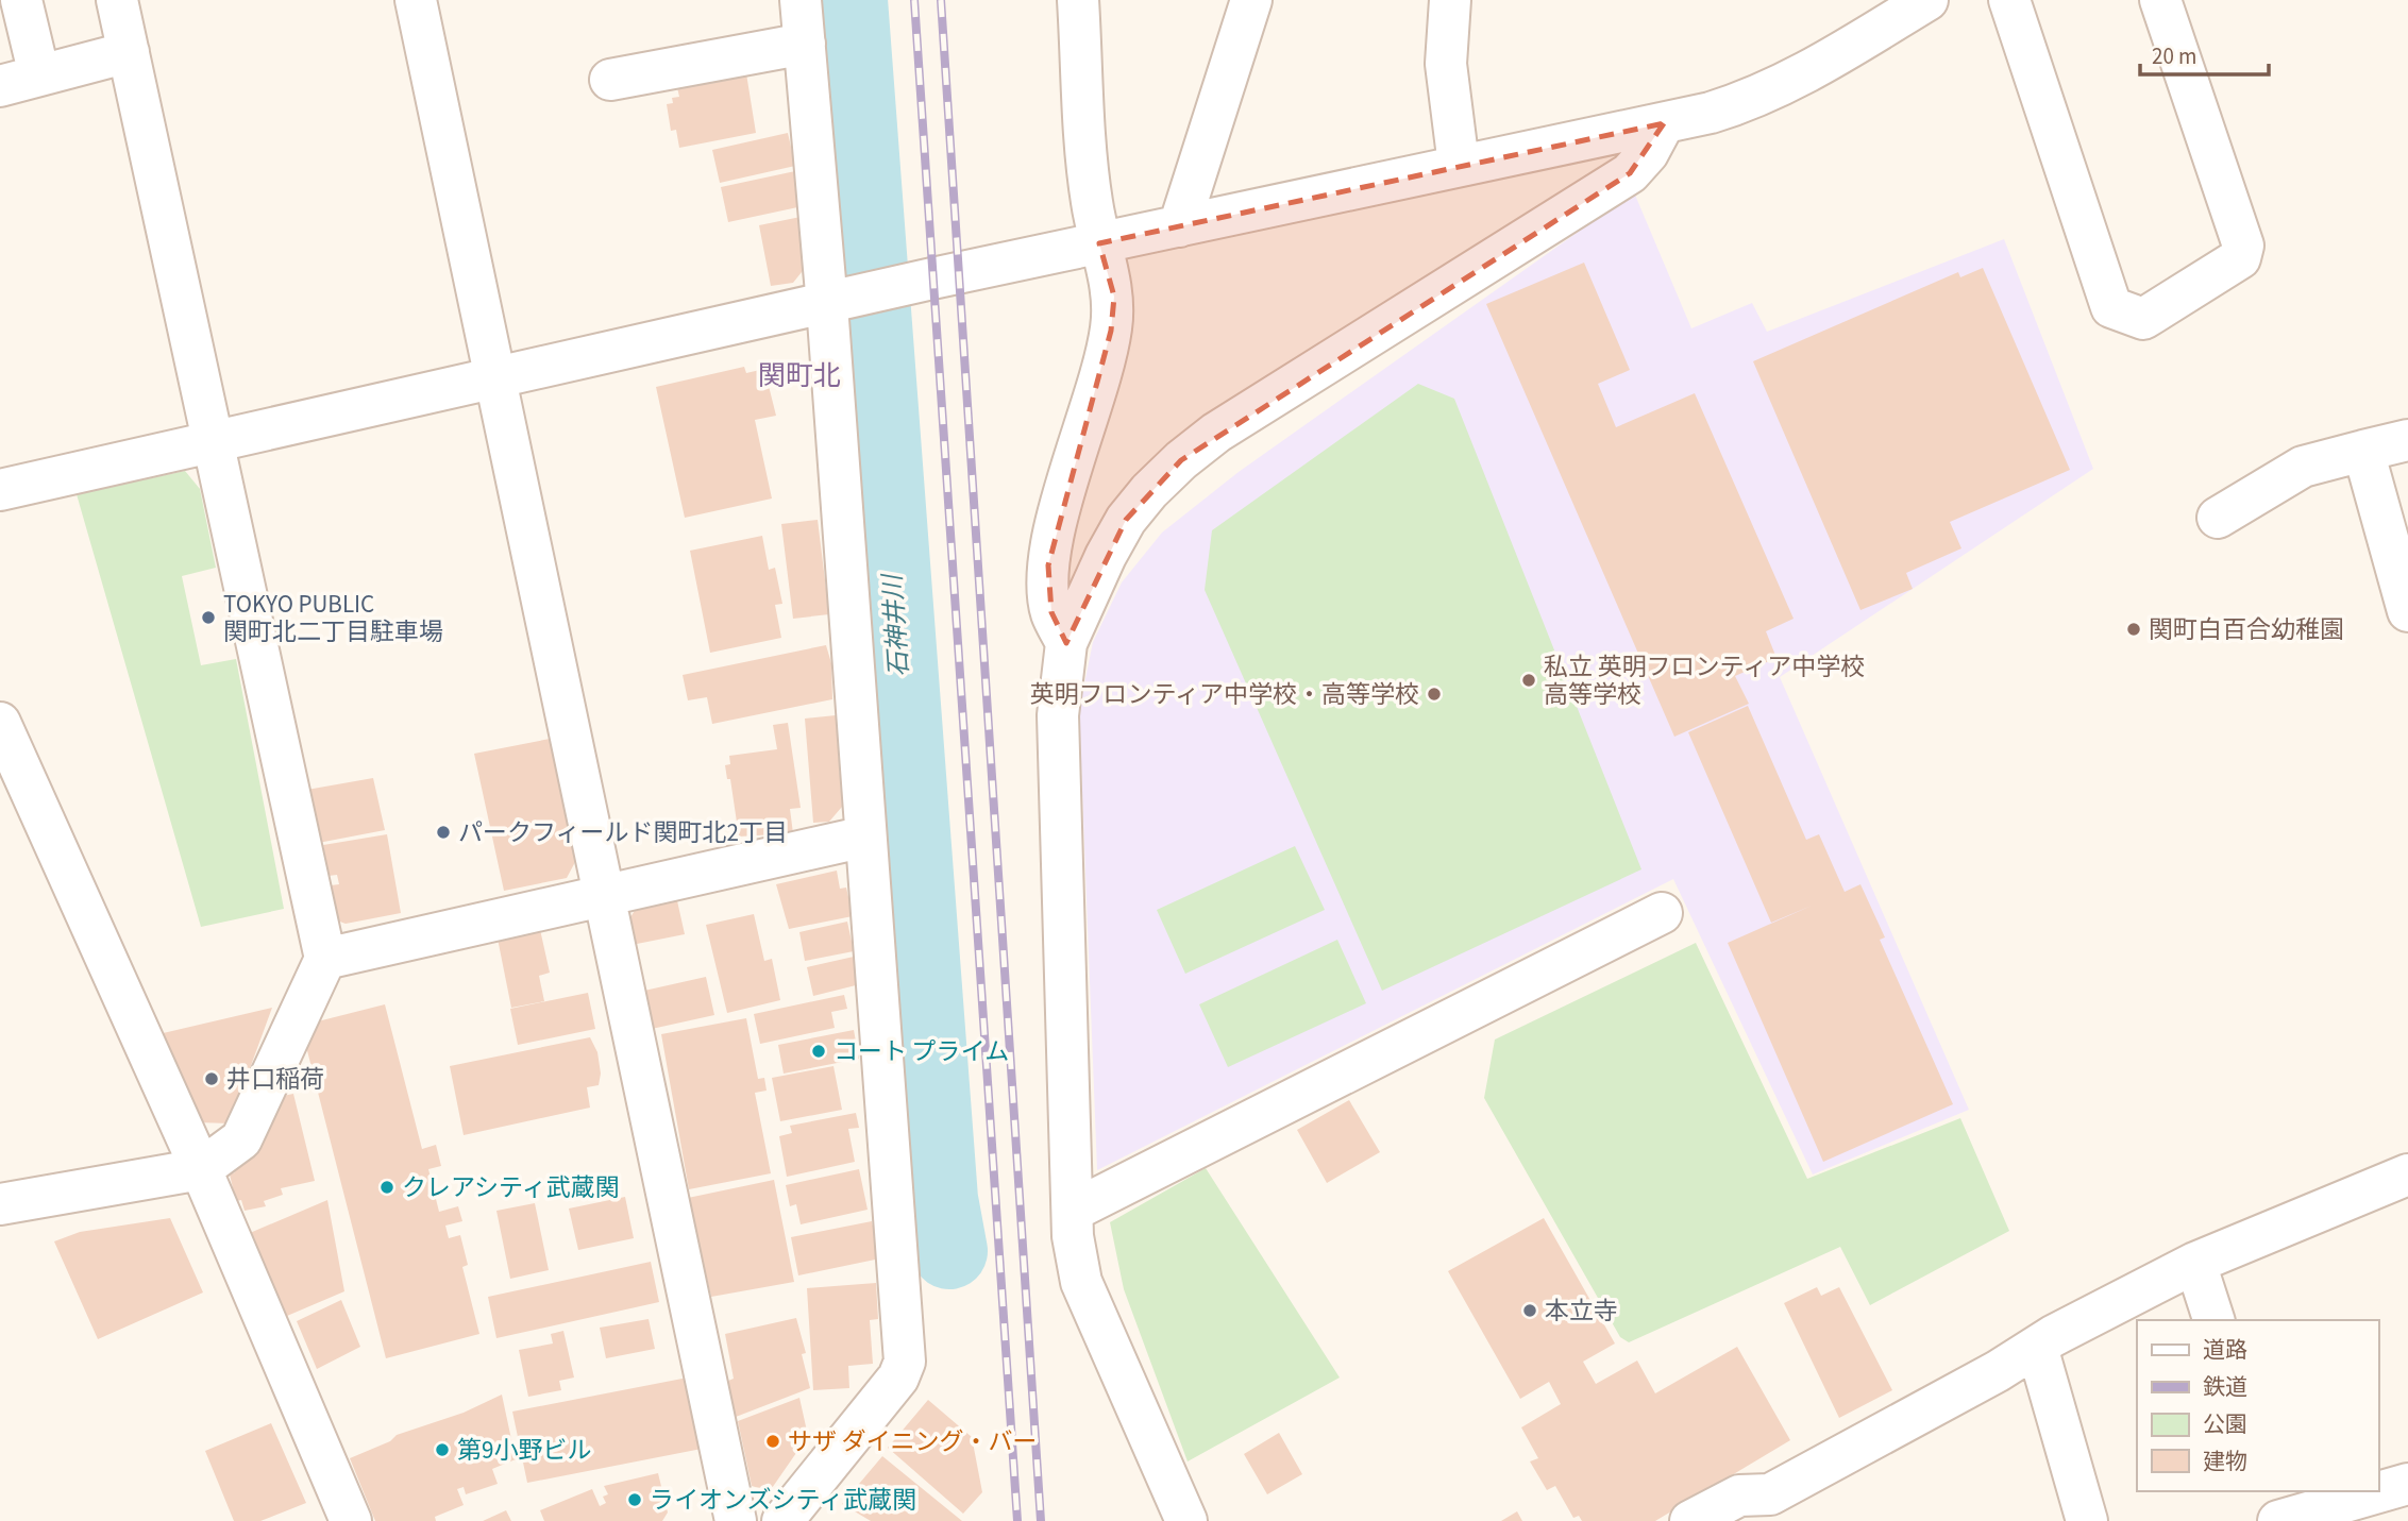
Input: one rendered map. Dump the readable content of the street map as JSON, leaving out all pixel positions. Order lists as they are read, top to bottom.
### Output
{
  "districts": ["関町北"],
  "water": ["石神井川"],
  "places": [
    "TOKYO PUBLIC 関町北二丁目駐車場",
    "関町白百合幼稚園",
    "私立 英明フロンティア中学校 高等学校",
    "英明フロンティア中学校・高等学校",
    "パークフィールド関町北2丁目",
    "コート プライム",
    "井口稲荷",
    "クレアシティ武蔵関",
    "本立寺",
    "サザ ダイニング・バー",
    "第9小野ビル",
    "ライオンズシティ武蔵関"
  ],
  "legend": [
    "道路",
    "鉄道",
    "公園",
    "建物"
  ],
  "scale_bar": "20 m"
}
